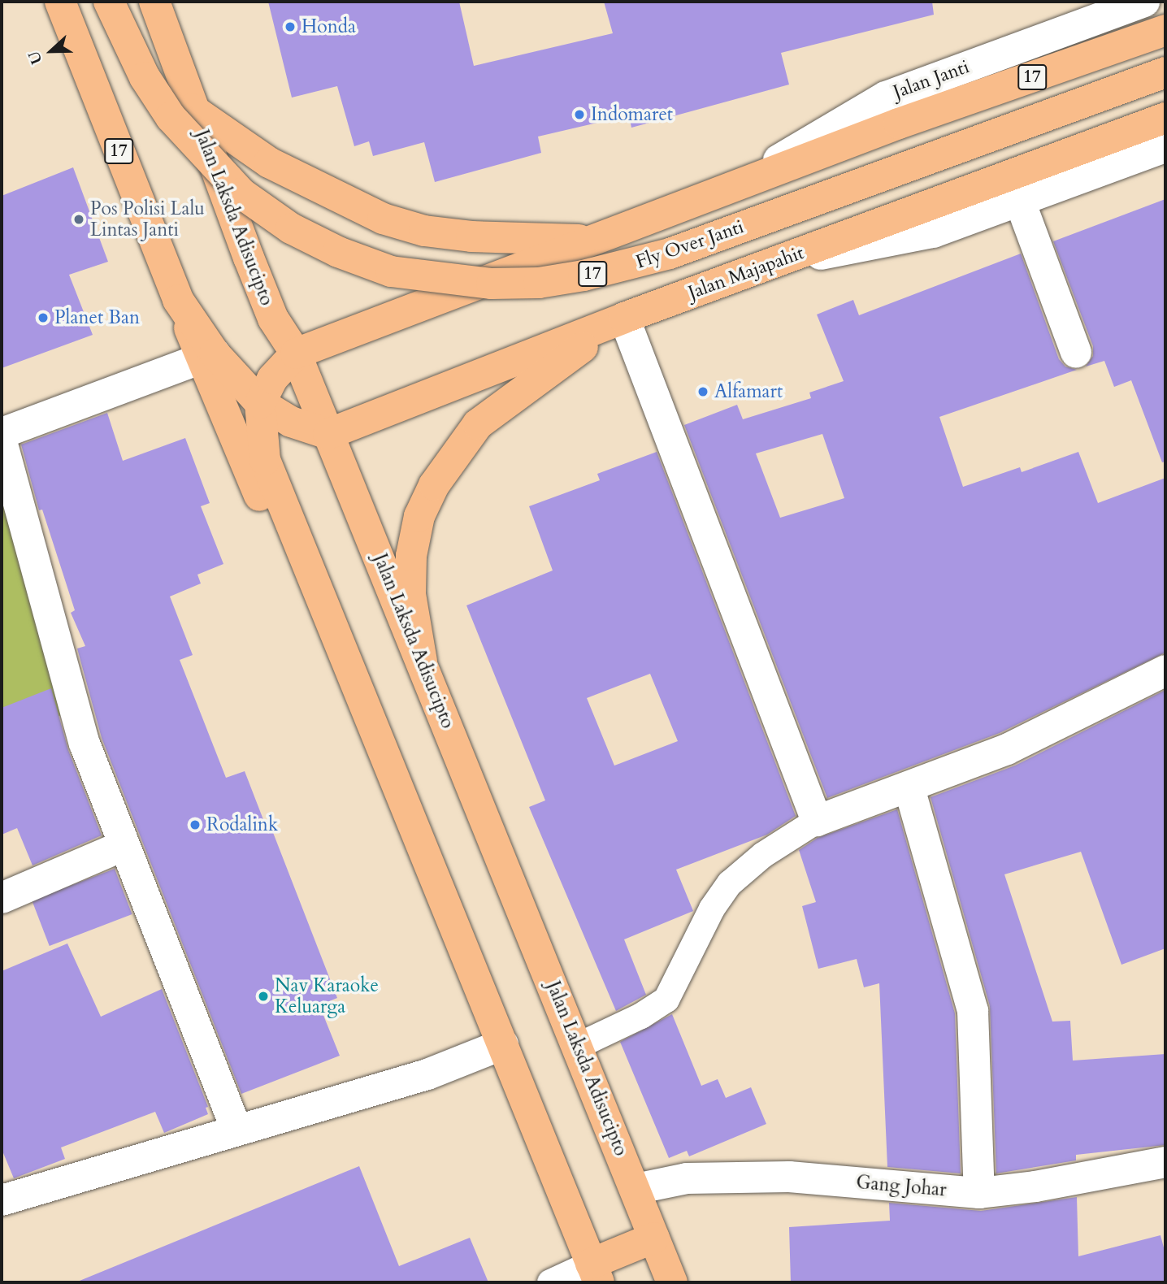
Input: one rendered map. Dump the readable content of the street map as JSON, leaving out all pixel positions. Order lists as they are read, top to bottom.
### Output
{
  "streets": {
    "main road": [
      "17",
      "Jalan Laksda Adisucipto",
      "Fly Over Janti",
      "Jalan Majapahit"
    ],
    "street": ["Jalan Janti", "Gang Johar"]
  },
  "crossings": [
    ["17", "Jalan Janti"],
    ["17", "Jalan Laksda Adisucipto"],
    ["Jalan Laksda Adisucipto", "Jalan Majapahit"],
    ["Jalan Laksda Adisucipto", "Gang Johar"]
  ],
  "places": [
    "Honda",
    "Indomaret",
    "Pos Polisi Lalu Lintas Janti",
    "Planet Ban",
    "Alfamart",
    "Rodalink",
    "Nav Karaoke Keluarga"
  ],
  "north": "left"
}
